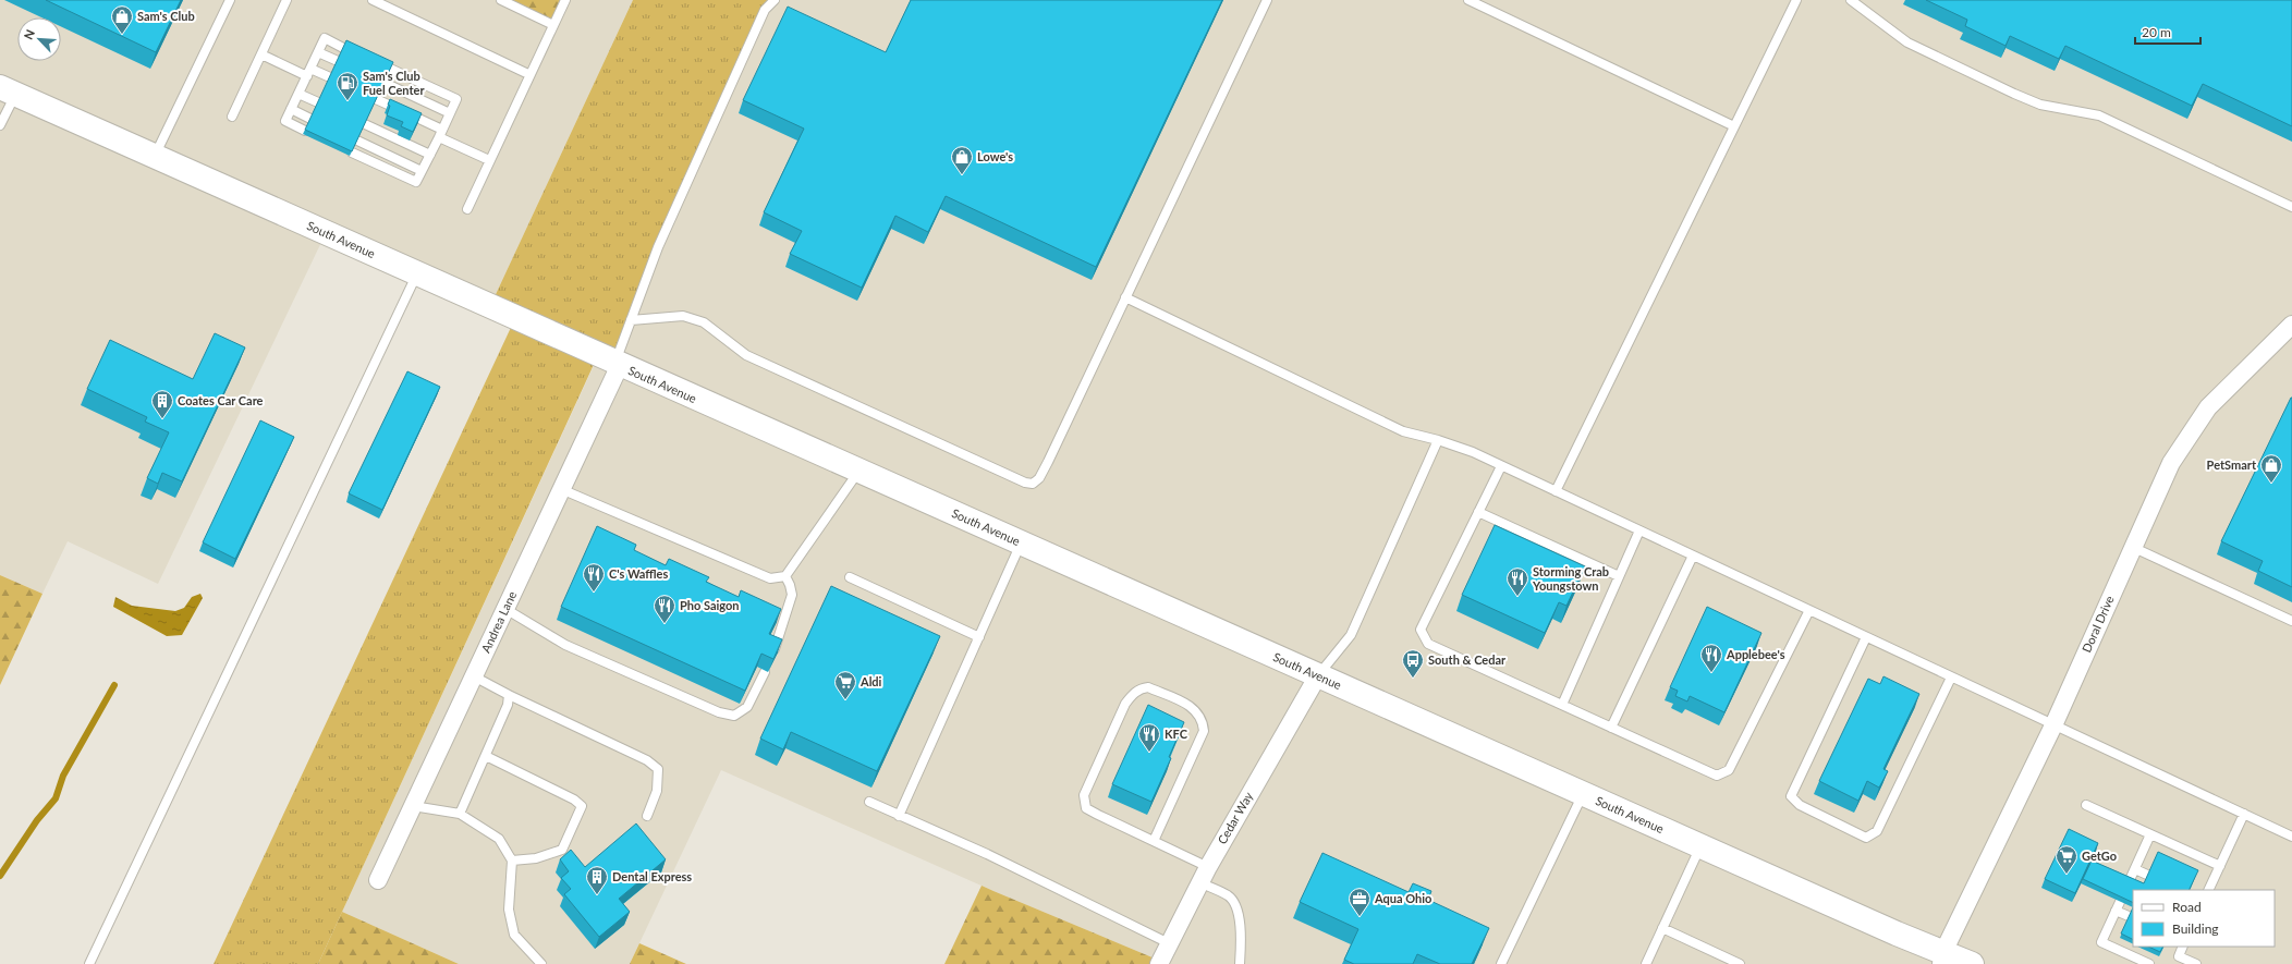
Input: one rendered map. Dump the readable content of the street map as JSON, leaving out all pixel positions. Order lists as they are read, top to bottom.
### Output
{
  "streets": {
    "main road": ["South Avenue"],
    "street": ["Andrea Lane", "Doral Drive", "Cedar Way"]
  },
  "crossings": [
    ["South Avenue", "Andrea Lane"],
    ["South Avenue", "Doral Drive"],
    ["South Avenue", "Cedar Way"]
  ],
  "places": {
    "shop": ["Sam's Club", "Lowe's", "PetSmart"],
    "fuel station": ["Sam's Club Fuel Center"],
    "building": ["Coates Car Care", "Dental Express"],
    "restaurant": [
      "C's Waffles",
      "Storming Crab Youngstown",
      "Pho Saigon",
      "Applebee's",
      "KFC"
    ],
    "bus stop": ["South & Cedar"],
    "supermarket": ["Aldi", "GetGo"],
    "office": ["Aqua Ohio"]
  },
  "legend": ["Road", "Building"],
  "scale_bar": "20 m",
  "north": "top left"
}
